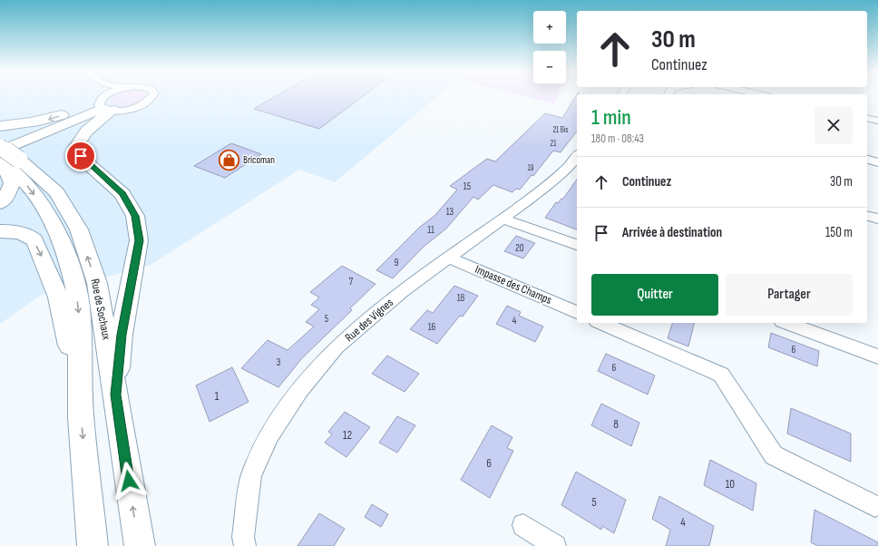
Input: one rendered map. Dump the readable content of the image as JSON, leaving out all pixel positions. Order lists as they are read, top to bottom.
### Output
{
  "streets": {
    "main road": ["Rue de Sochaux"],
    "street": ["Impasse des Champs", "Rue des Vignes"]
  },
  "crossings": [
    ["Impasse des Champs", "Rue des Vignes"]
  ],
  "places": {
    "shop": ["Bricoman"]
  },
  "house_numbers": [
    "21 Bis",
    "21",
    "19",
    "15",
    "13",
    "11",
    "20",
    "9",
    "7",
    "18",
    "5",
    "4",
    "16",
    "6",
    "3",
    "6",
    "1",
    "8",
    "12",
    "6",
    "10",
    "5",
    "4"
  ],
  "page": {
    "map_buttons": ["+", "−"],
    "turn": ["30 m", "Continuez"],
    "heading": ["1 min", "180 m · 08:43"],
    "list": [
      {
        "name": "Continuez",
        "value": "30 m"
      },
      {
        "name": "Arrivée à destination",
        "value": "150 m"
      }
    ],
    "buttons": ["Quitter", "Partager"]
  }
}
